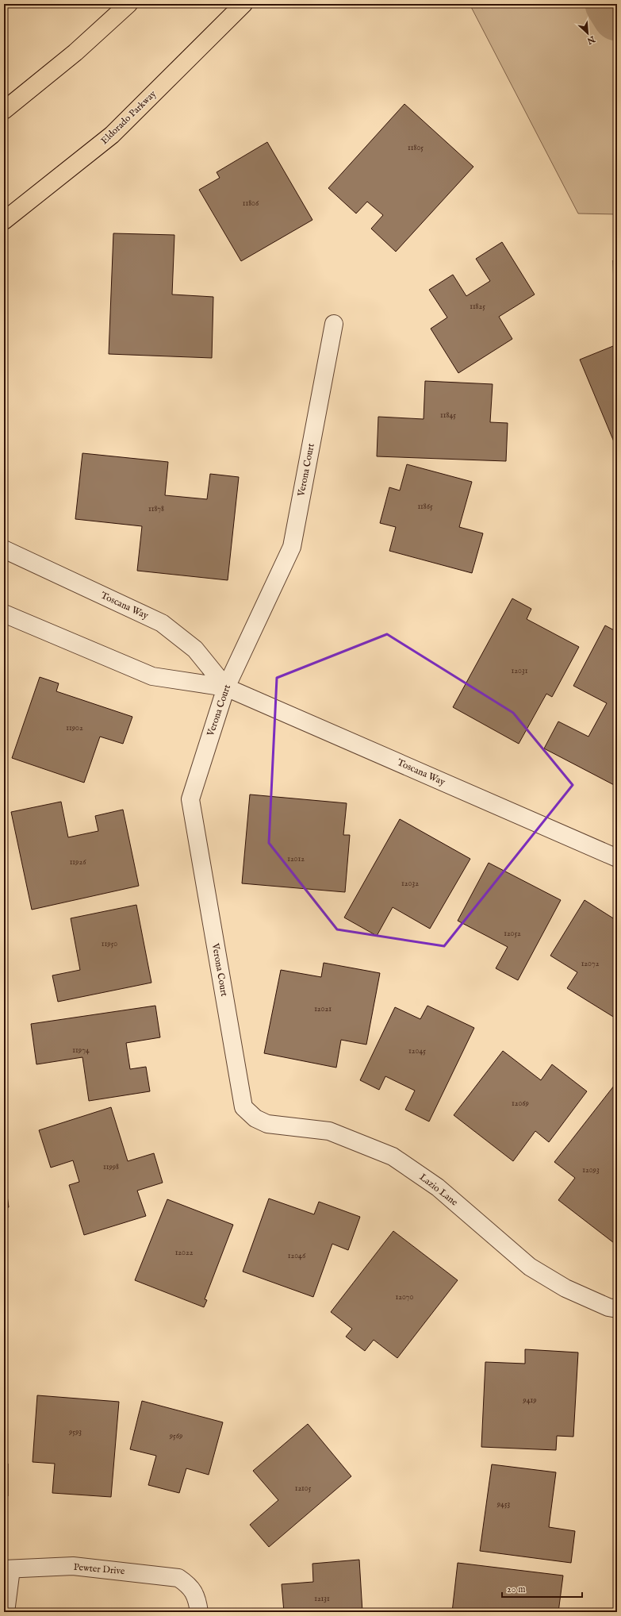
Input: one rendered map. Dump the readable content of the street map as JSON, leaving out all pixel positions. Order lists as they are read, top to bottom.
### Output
{
  "streets": {
    "main road": ["Eldorado Parkway"],
    "street": [
      "Verona Court",
      "Toscana Way",
      "Lazio Lane",
      "Pewter Drive"
    ]
  },
  "crossings": [
    ["Verona Court", "Toscana Way"],
    ["Verona Court", "Lazio Lane"]
  ],
  "house_numbers": [
    "11805",
    "11806",
    "11825",
    "11845",
    "11865",
    "11878",
    "12031",
    "11902",
    "12012",
    "11926",
    "12032",
    "12052",
    "11950",
    "12072",
    "12021",
    "11974",
    "12045",
    "12069",
    "11998",
    "12093",
    "12022",
    "12046",
    "12070",
    "9419",
    "9593",
    "9569",
    "12105",
    "9453",
    "12131"
  ],
  "scale_bar": "20 m",
  "north": "bottom right"
}
